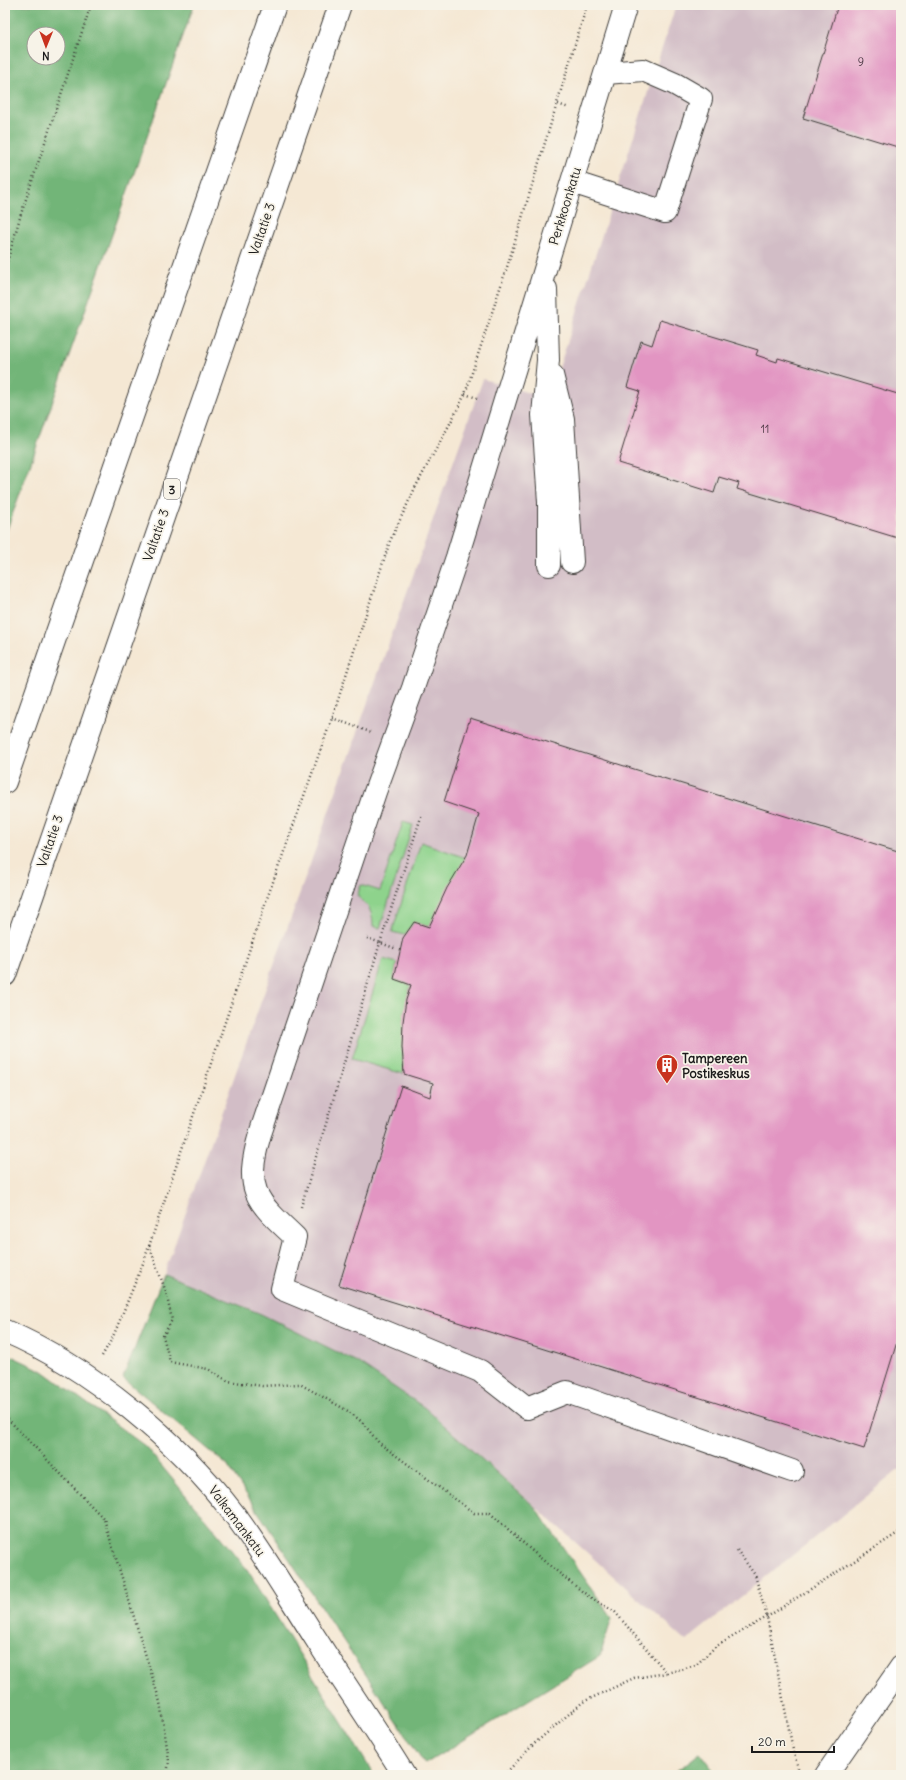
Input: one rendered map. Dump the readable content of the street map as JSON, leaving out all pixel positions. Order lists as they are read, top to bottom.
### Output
{
  "streets": {
    "main road": [
      "Perkkoonkatu",
      "Valtatie 3",
      "3",
      "Valkamankatu"
    ]
  },
  "places": {
    "building": ["Tampereen Postikeskus"]
  },
  "house_numbers": ["9", "11"],
  "scale_bar": "20 m",
  "north": "bottom"
}
